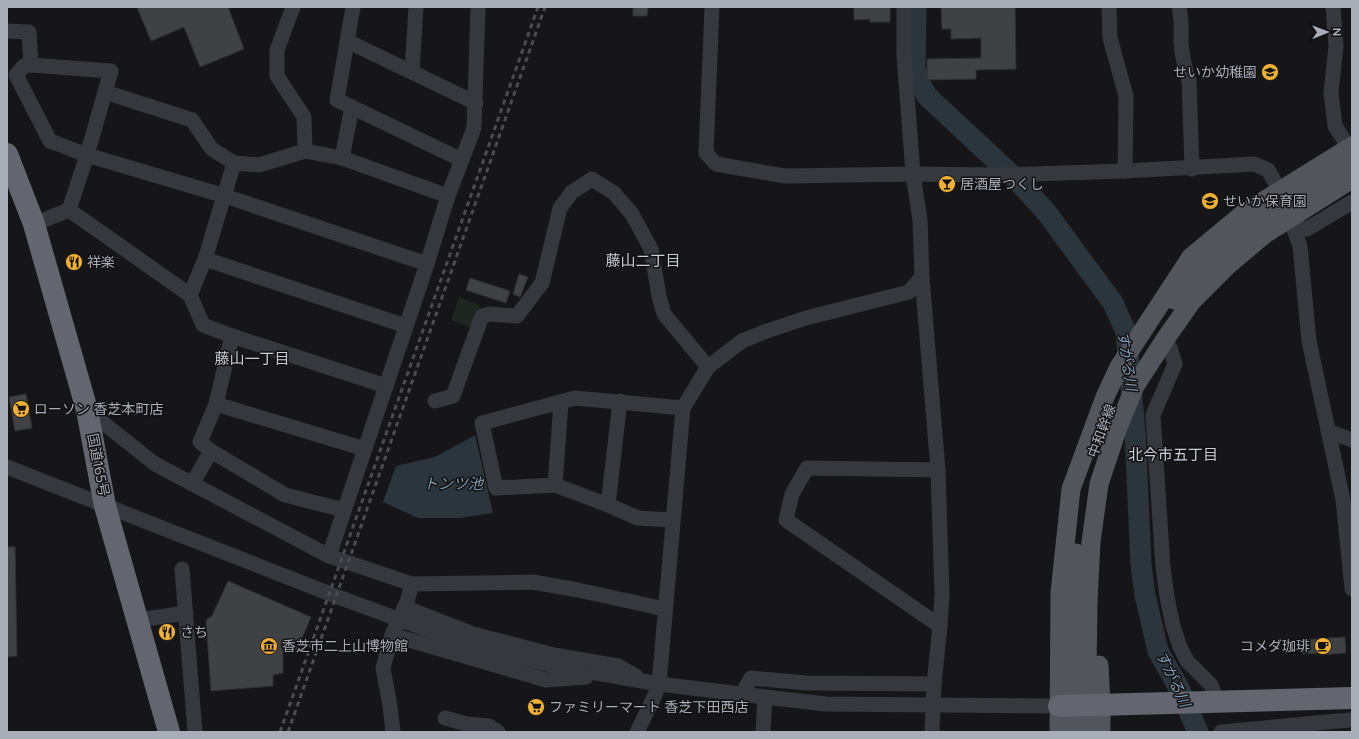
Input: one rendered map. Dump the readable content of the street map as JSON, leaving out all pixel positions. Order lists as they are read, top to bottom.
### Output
{
  "streets": {
    "highway": ["国道165号"],
    "main road": ["中和幹線"]
  },
  "districts": ["藤山二丁目", "藤山一丁目", "北今市五丁目"],
  "water": ["すがる川", "トンツ池"],
  "places": {
    "school or university": ["せいか幼稚園", "せいか保育園"],
    "bar": ["居酒屋つくし"],
    "restaurant": ["祥楽", "さち"],
    "supermarket": ["ローソン 香芝本町店", "ファミリーマート 香芝下田西店"],
    "museum": ["香芝市二上山博物館"],
    "cafe": ["コメダ珈琲"]
  },
  "north": "right"
}
